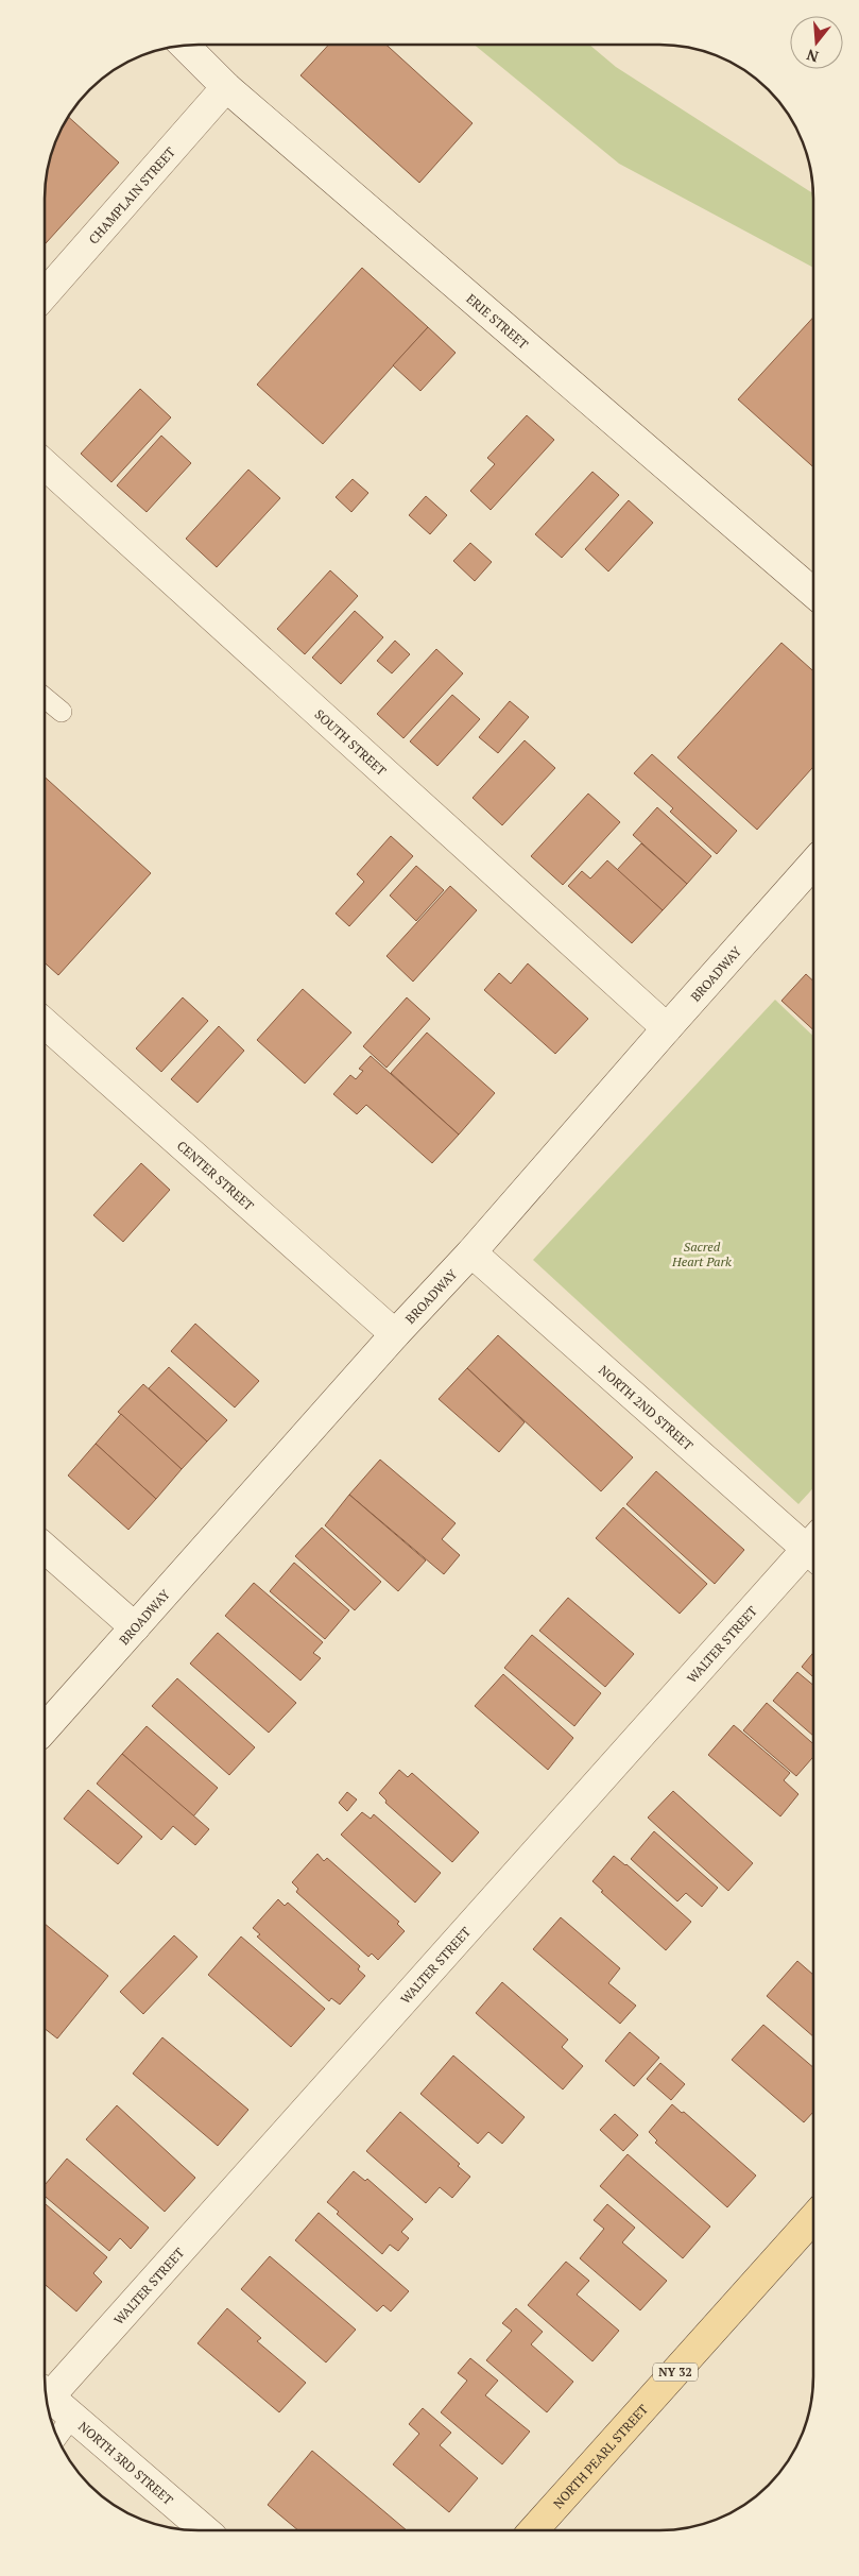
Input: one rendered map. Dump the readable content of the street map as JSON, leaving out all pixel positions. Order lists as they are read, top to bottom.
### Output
{
  "streets": {
    "main road": ["NY 32", "NORTH PEARL STREET"],
    "street": [
      "CHAMPLAIN STREET",
      "ERIE STREET",
      "SOUTH STREET",
      "BROADWAY",
      "CENTER STREET",
      "NORTH 2ND STREET",
      "WALTER STREET",
      "NORTH 3RD STREET"
    ]
  },
  "crossings": [
    ["CHAMPLAIN STREET", "ERIE STREET"],
    ["SOUTH STREET", "BROADWAY"],
    ["BROADWAY", "CENTER STREET"],
    ["BROADWAY", "NORTH 2ND STREET"]
  ],
  "parks": ["Sacred Heart Park"],
  "north": "bottom"
}
